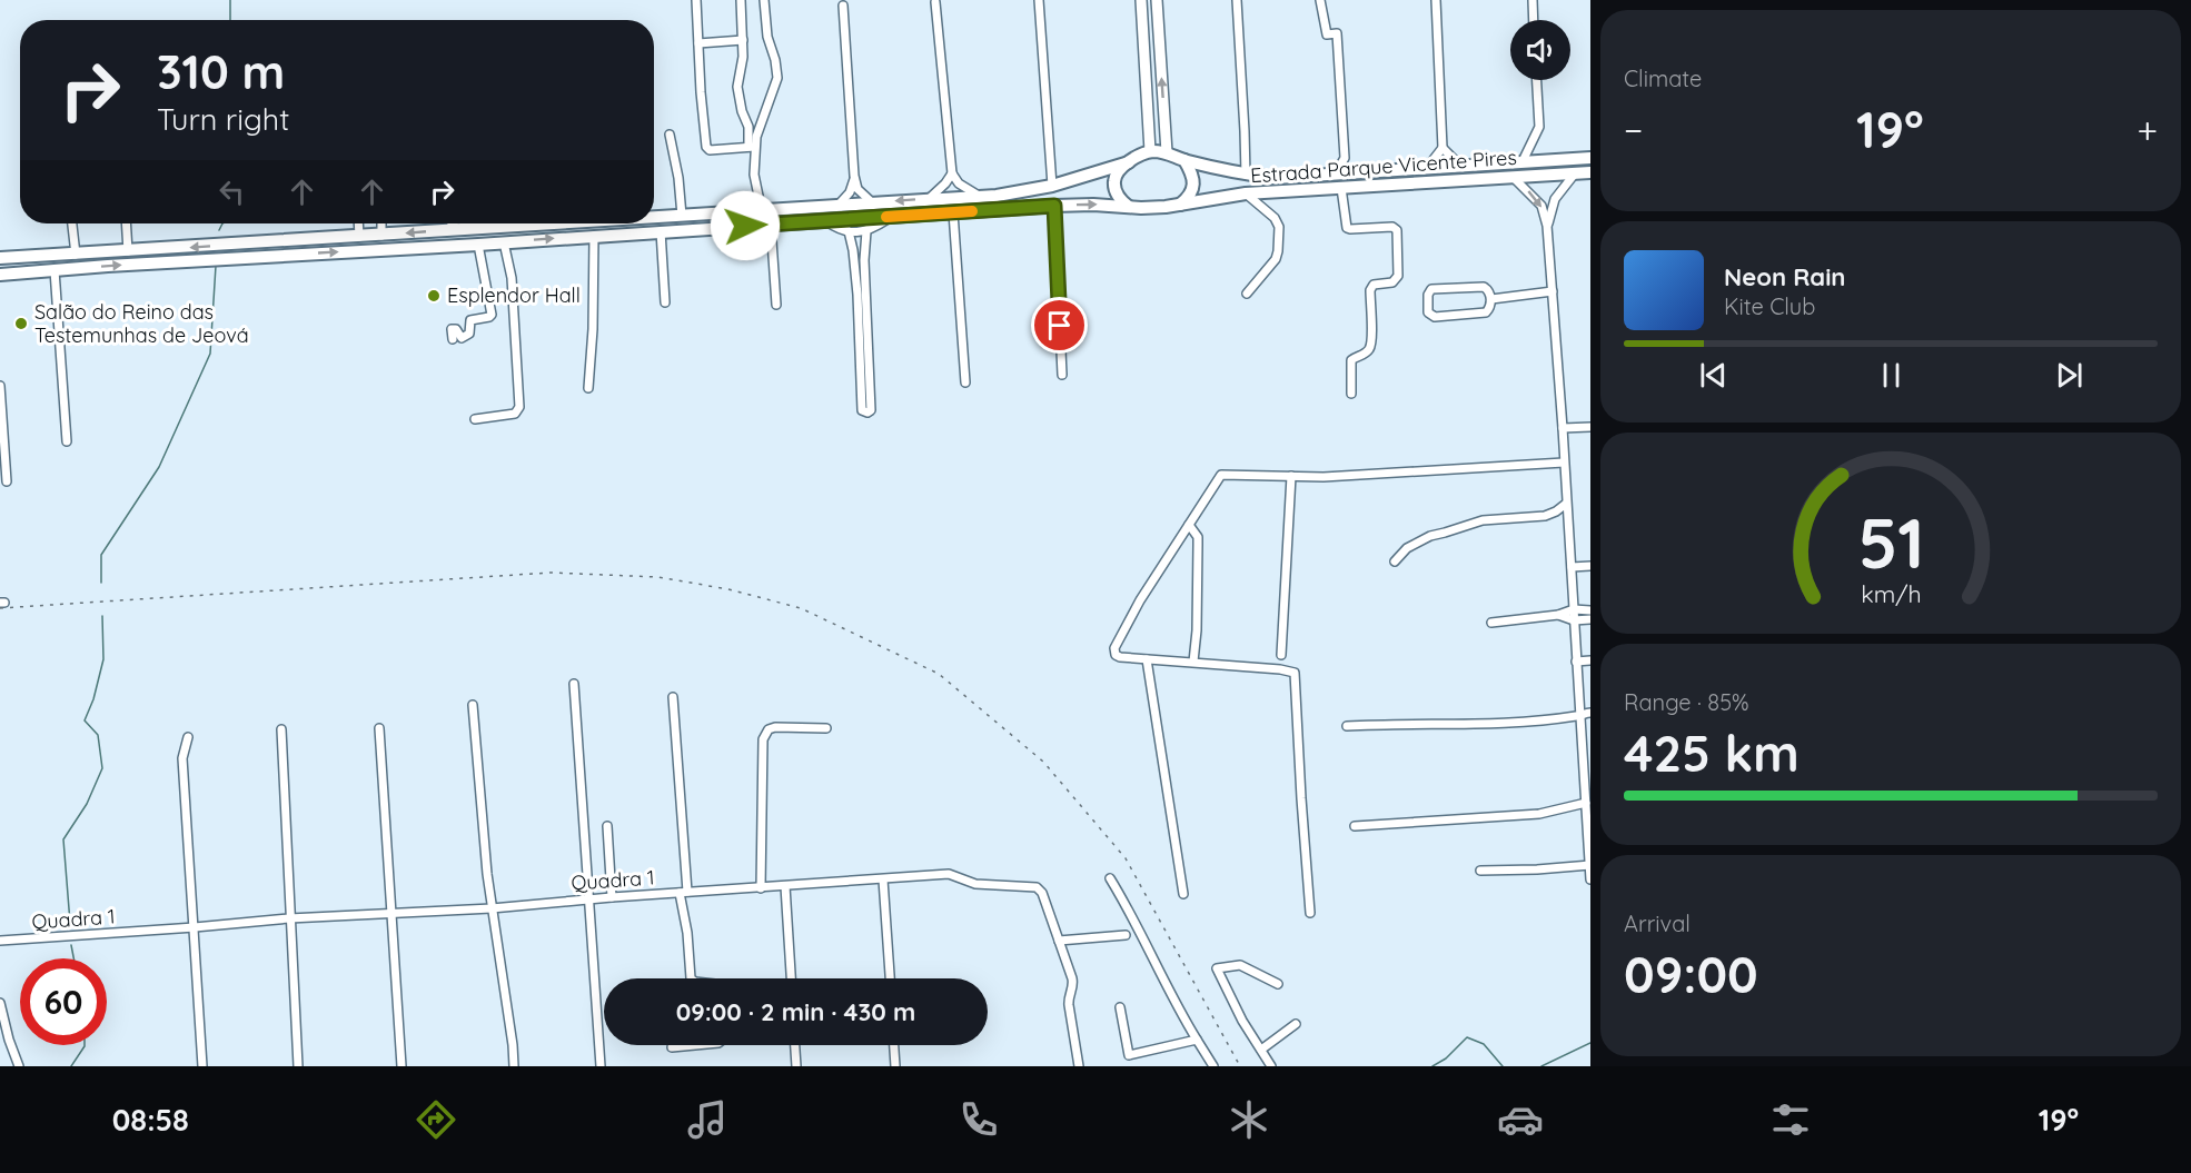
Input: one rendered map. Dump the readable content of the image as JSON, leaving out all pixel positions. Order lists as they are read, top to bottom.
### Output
{
  "streets": {
    "main road": ["Estrada Parque Vicente Pires"],
    "street": ["Quadra 1"]
  },
  "places": ["Esplendor Hall", "Salão do Reino das Testemunhas de Jeová"],
  "page": {
    "tile": [
      "Climate",
      ["Range · 85%", "425 km"],
      ["Arrival", "09:00"]
    ],
    "turn": ["310 m", "Turn right"],
    "heat": ["−", "19°", "+"],
    "song": ["Neon Rain", "Kite Club"],
    "limit": "60",
    "trip": "09:00 · 2 min · 430 m",
    "tabs": ["08:58", "19°"],
    "gauge": ["51", "km/h"]
  }
}
